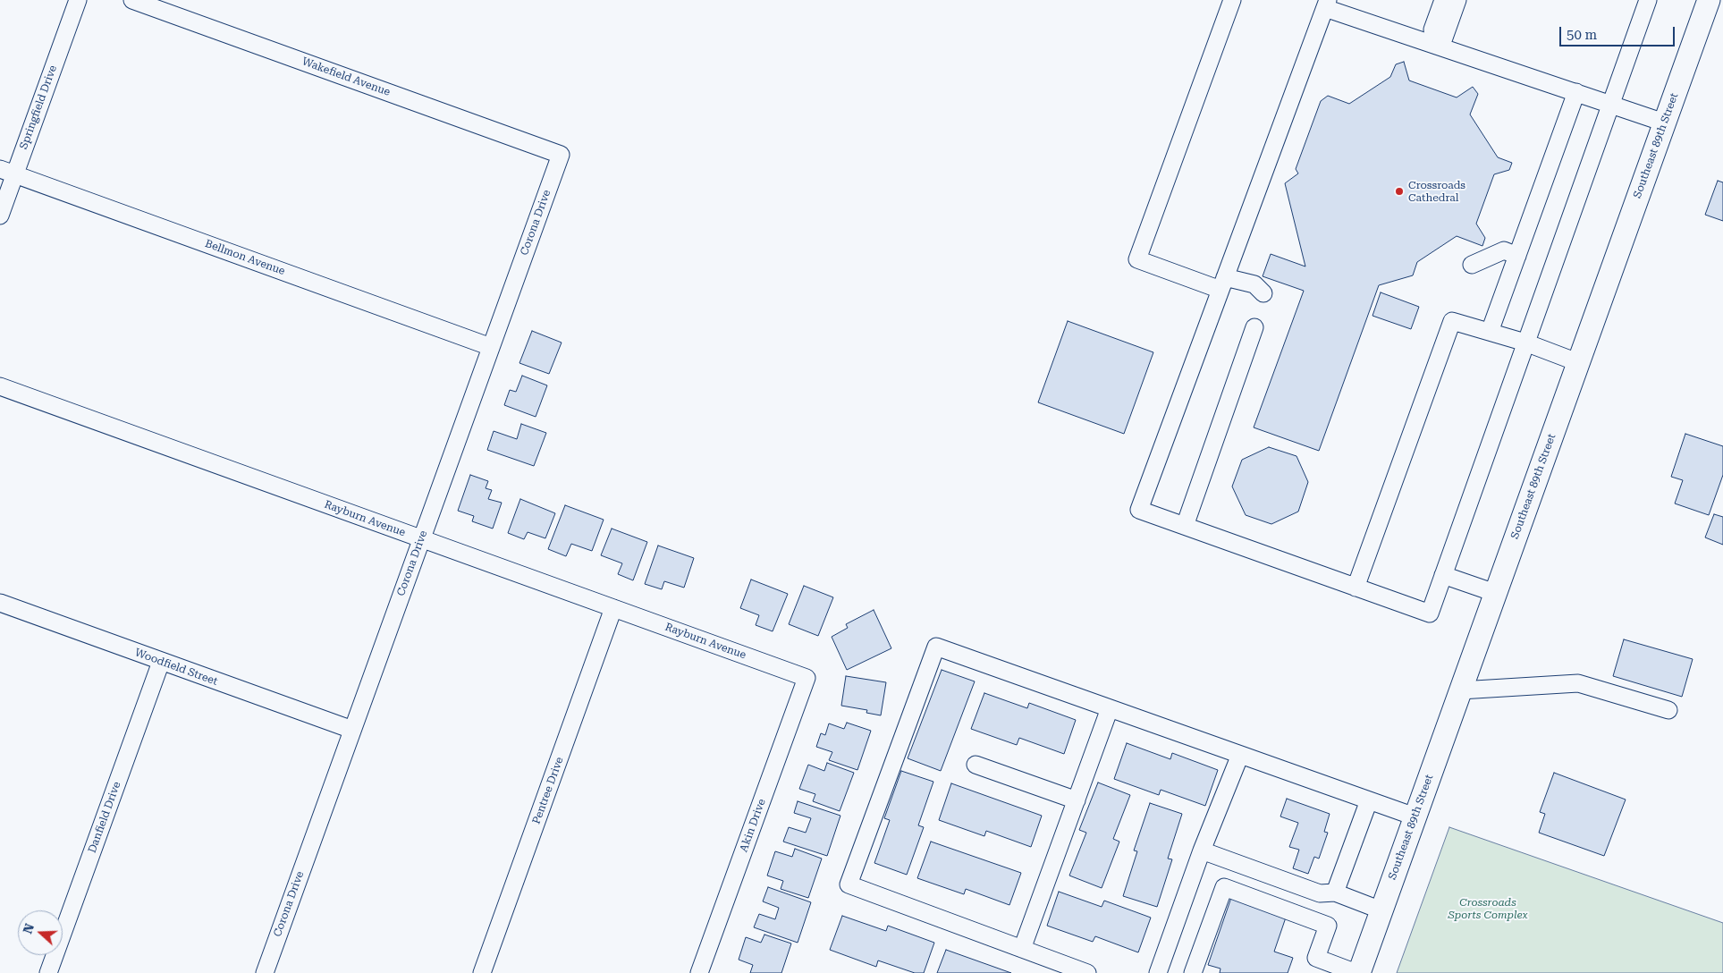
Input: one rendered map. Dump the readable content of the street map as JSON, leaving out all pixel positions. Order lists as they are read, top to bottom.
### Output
{
  "streets": {
    "main road": ["Southeast 89th Street"],
    "street": [
      "Wakefield Avenue",
      "Springfield Drive",
      "Corona Drive",
      "Bellmon Avenue",
      "Rayburn Avenue",
      "Woodfield Street",
      "Pentree Drive",
      "Danfield Drive",
      "Akin Drive"
    ]
  },
  "crossings": [
    ["Wakefield Avenue", "Corona Drive"],
    ["Springfield Drive", "Bellmon Avenue"],
    ["Corona Drive", "Bellmon Avenue"],
    ["Corona Drive", "Rayburn Avenue"],
    ["Corona Drive", "Woodfield Street"],
    ["Rayburn Avenue", "Pentree Drive"],
    ["Rayburn Avenue", "Akin Drive"],
    ["Woodfield Street", "Danfield Drive"]
  ],
  "parks": ["Crossroads Sports Complex"],
  "places": ["Crossroads Cathedral"],
  "scale_bar": "50 m",
  "north": "left"
}
